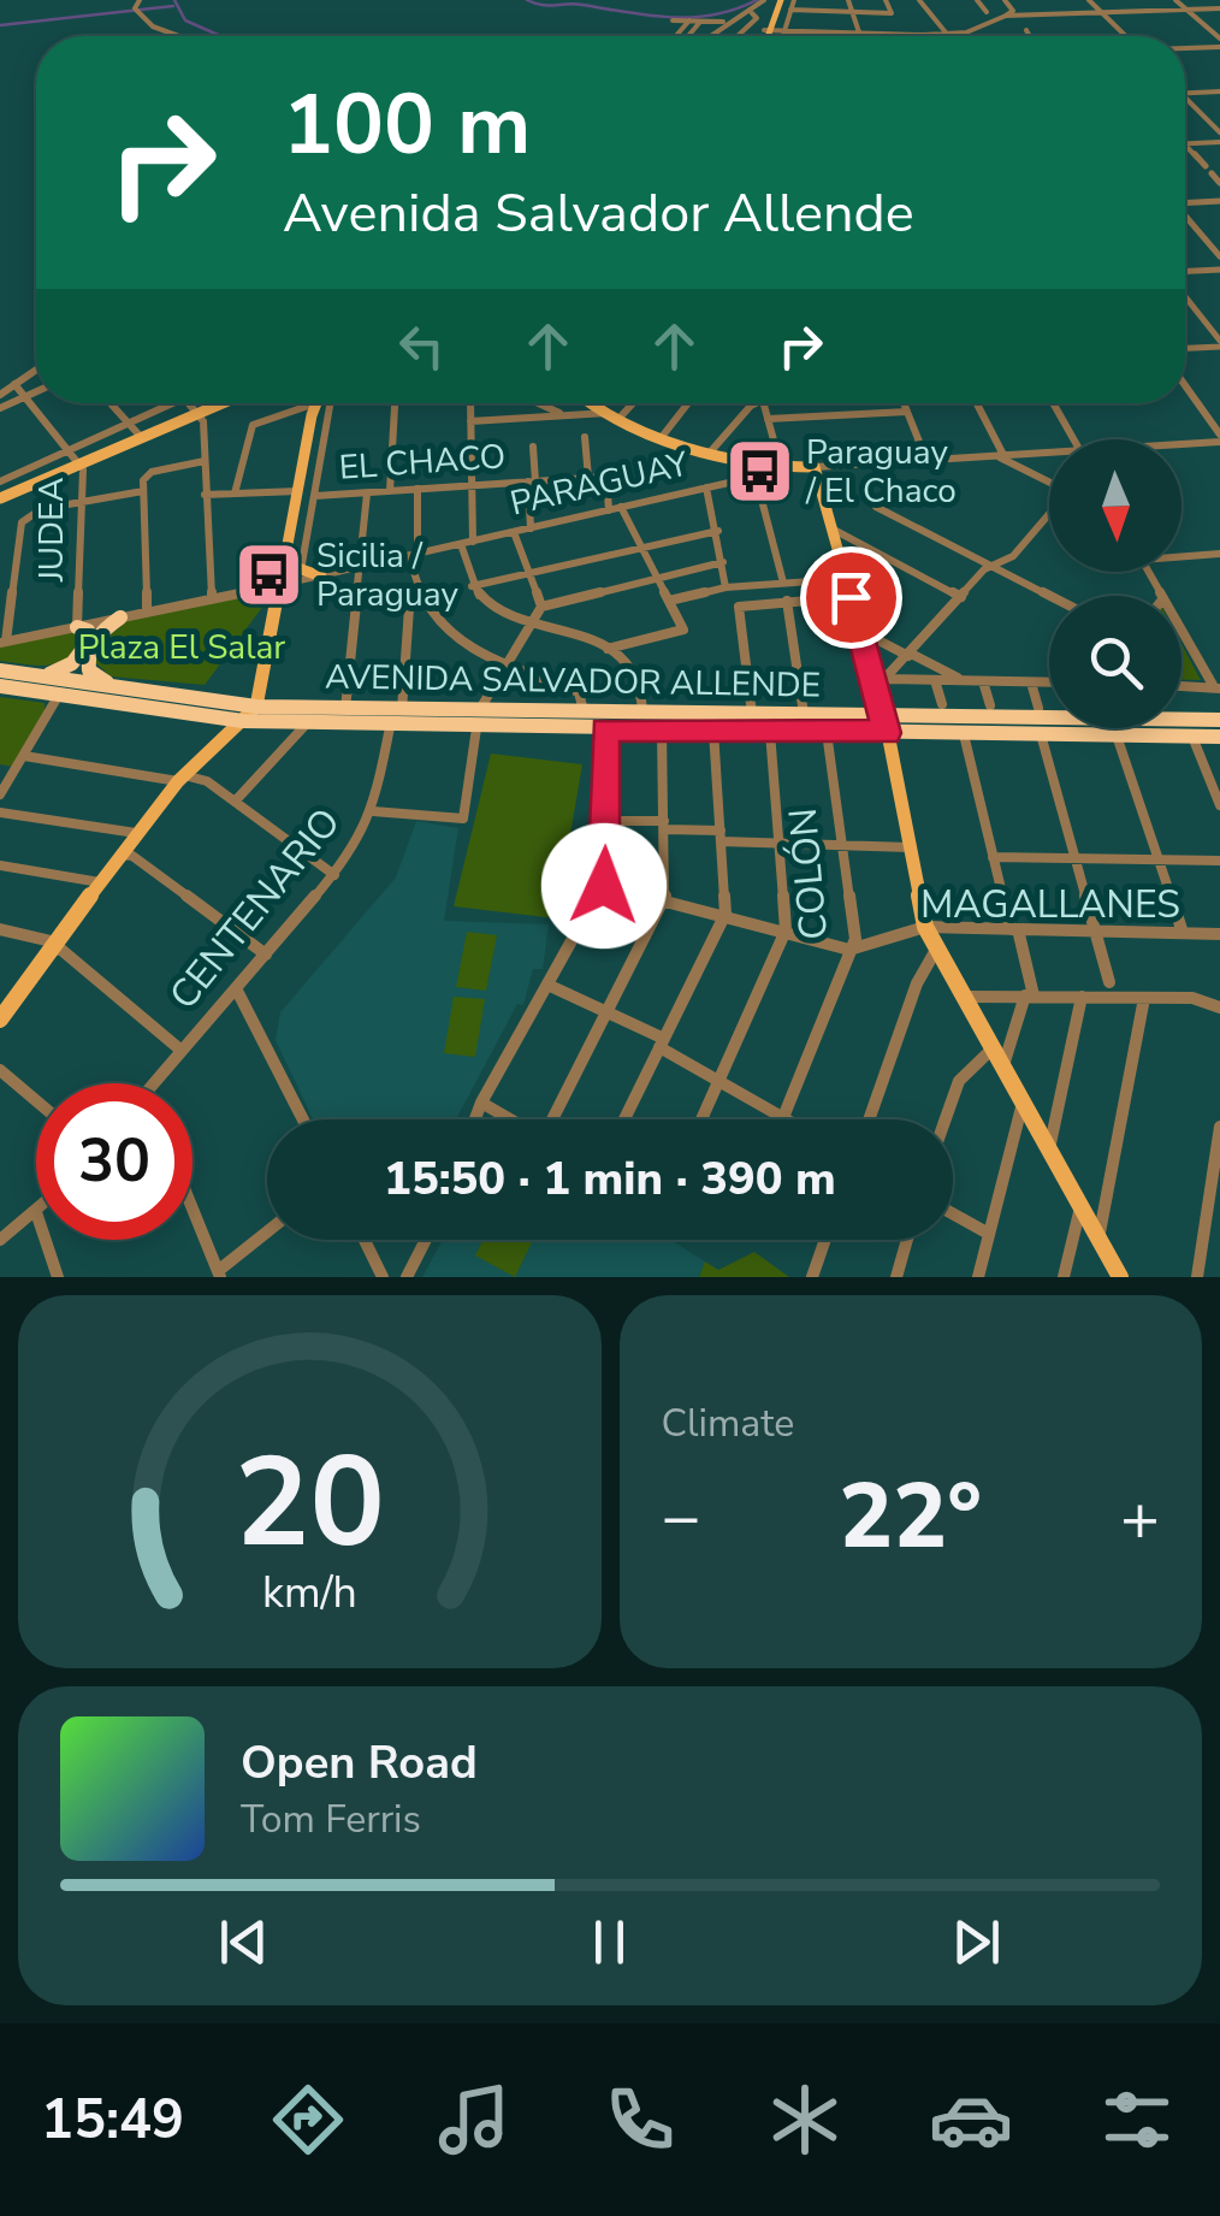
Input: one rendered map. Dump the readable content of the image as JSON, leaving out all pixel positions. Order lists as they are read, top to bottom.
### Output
{
  "streets": {
    "highway": ["AVENIDA SALVADOR ALLENDE"],
    "main road": ["PARAGUAY"],
    "street": [
      "EL CHACO",
      "JUDEA",
      "COLÓN",
      "MAGALLANES",
      "CENTENARIO"
    ]
  },
  "crossings": [
    ["EL CHACO", "PARAGUAY"],
    ["PARAGUAY", "JUDEA"],
    ["AVENIDA SALVADOR ALLENDE", "COLÓN"],
    ["AVENIDA SALVADOR ALLENDE", "CENTENARIO"],
    ["COLÓN", "MAGALLANES"]
  ],
  "parks": ["Plaza El Salar"],
  "places": {
    "bus stop": ["Paraguay / El Chaco", "Sicilia / Paraguay"]
  },
  "north": "bottom",
  "page": {
    "turn": ["100 m", "Avenida Salvador Allende"],
    "limit": "30",
    "trip": "15:50 · 1 min · 390 m",
    "tile": "Climate",
    "heat": ["−", "22°", "+"],
    "song": ["Open Road", "Tom Ferris"],
    "tabs": "15:49",
    "gauge": ["20", "km/h"]
  }
}
